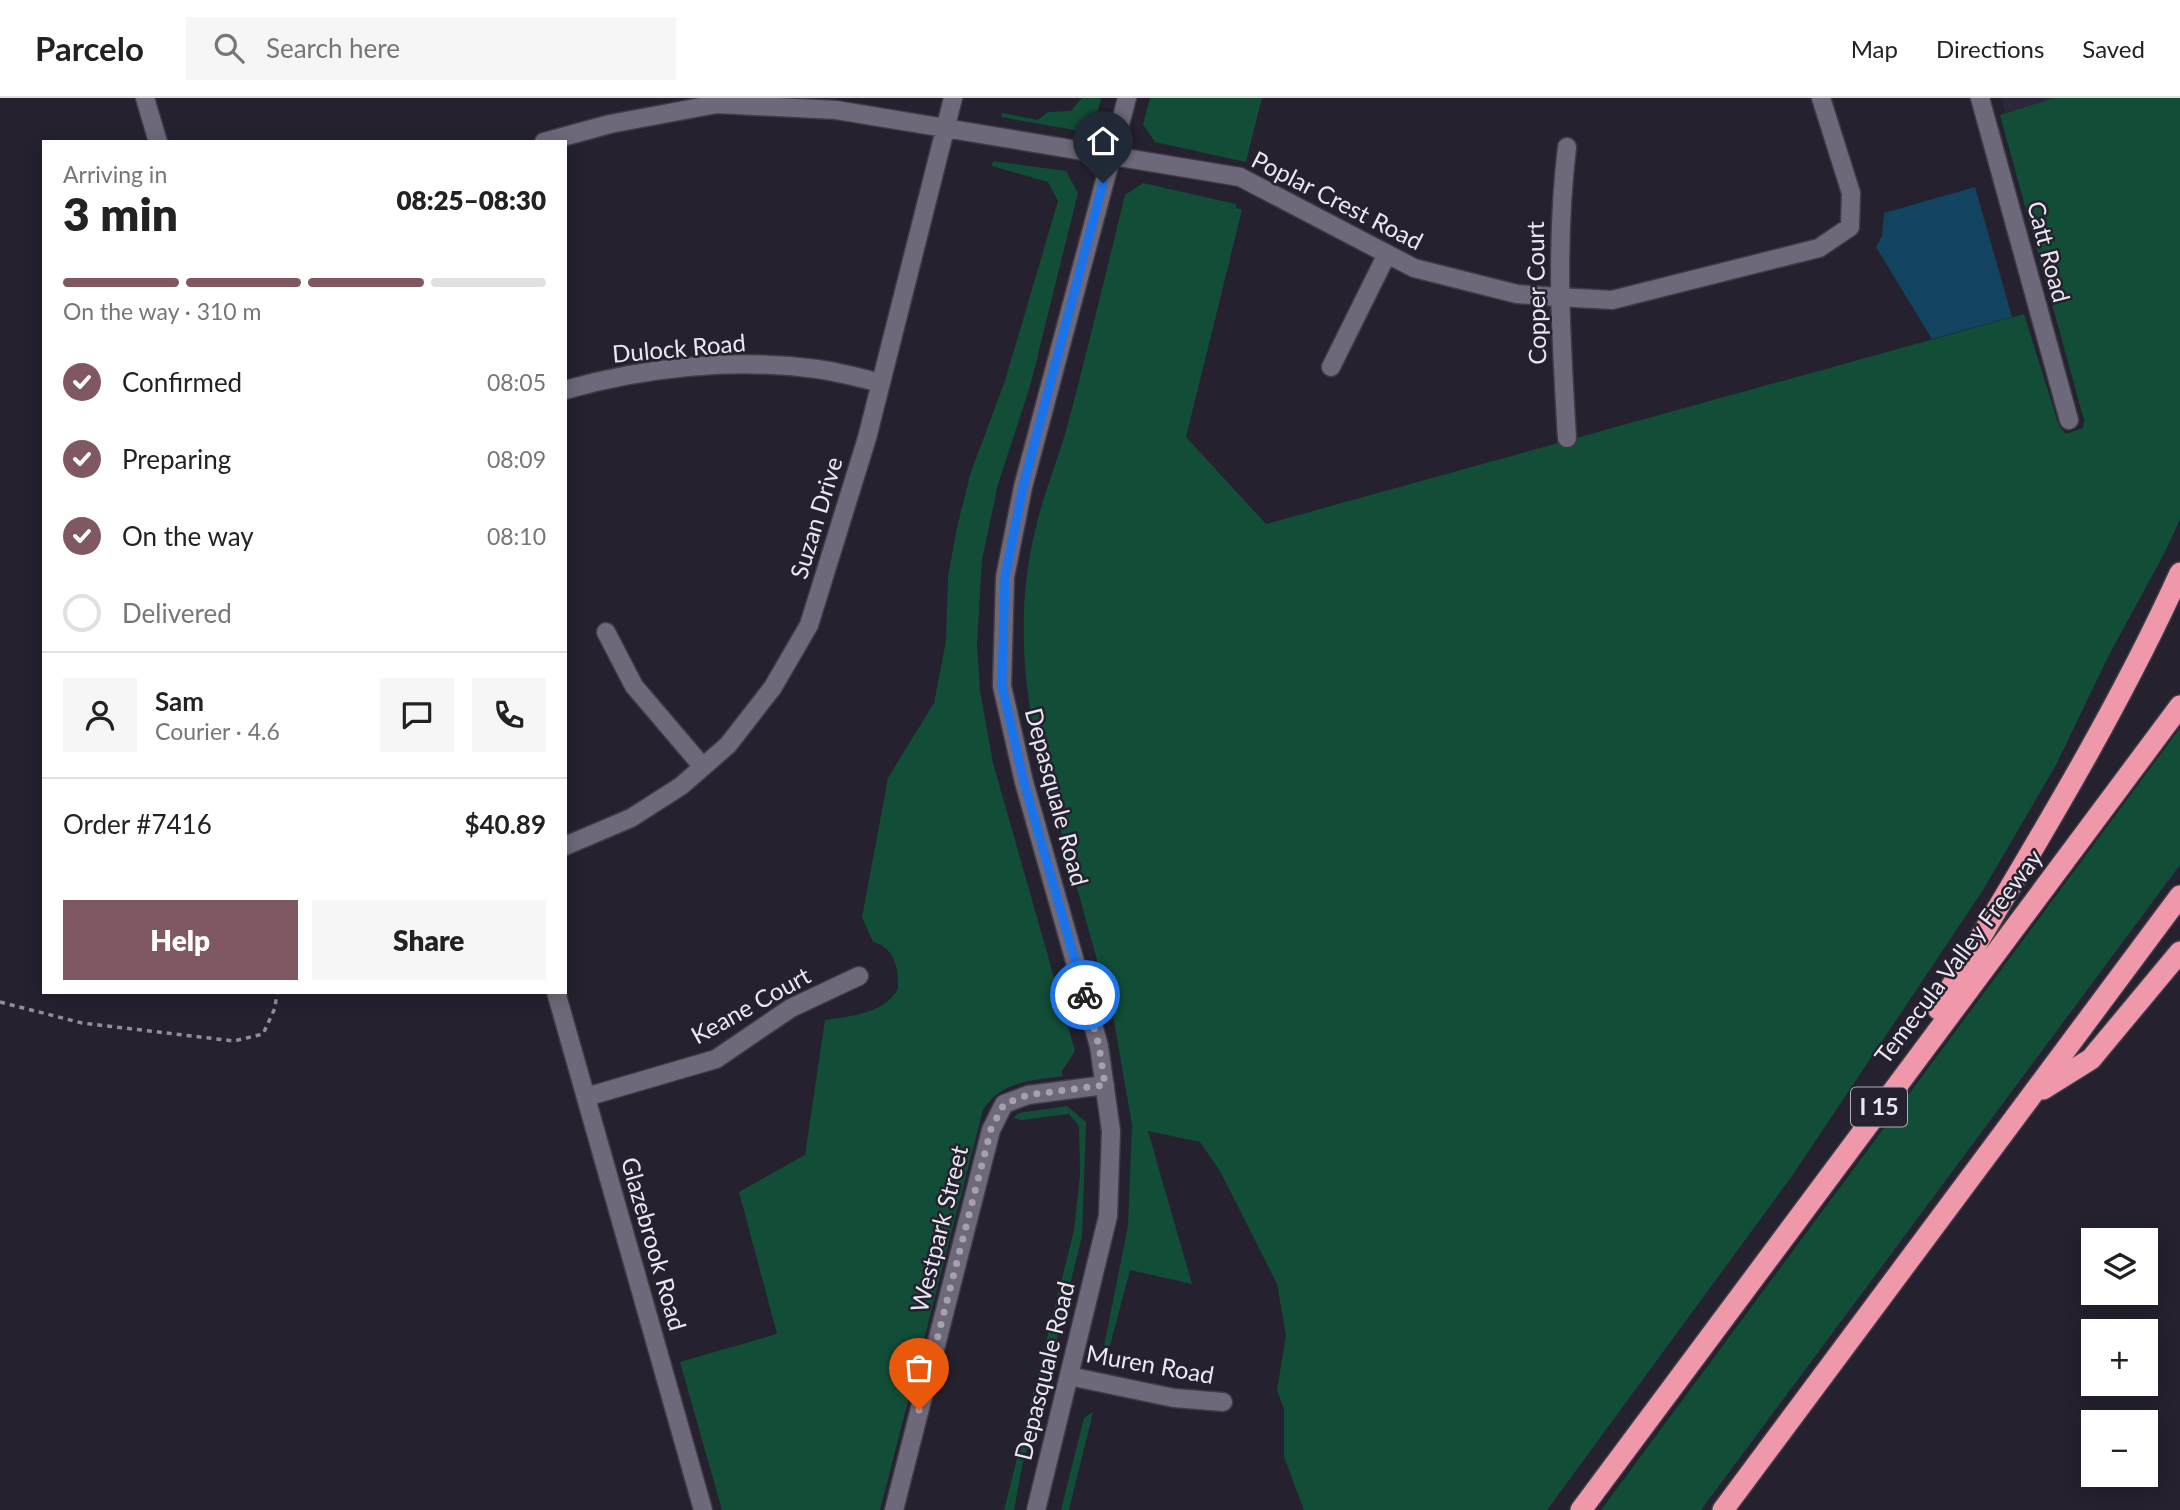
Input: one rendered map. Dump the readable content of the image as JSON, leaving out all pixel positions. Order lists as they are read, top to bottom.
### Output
{
  "streets": {
    "highway": ["Temecula Valley Freeway", "I 15"],
    "street": [
      "Poplar Crest Road",
      "Catt Road",
      "Copper Court",
      "Dulock Road",
      "Suzan Drive",
      "Depasquale Road",
      "Keane Court",
      "Westpark Street",
      "Glazebrook Road",
      "Muren Road"
    ]
  },
  "crossings": [
    ["Poplar Crest Road", "Copper Court"],
    ["Poplar Crest Road", "Suzan Drive"],
    ["Poplar Crest Road", "Depasquale Road"],
    ["Dulock Road", "Suzan Drive"],
    ["Depasquale Road", "Westpark Street"],
    ["Depasquale Road", "Muren Road"],
    ["Keane Court", "Glazebrook Road"]
  ],
  "page": {
    "header": "Parcelo",
    "search": "Search here",
    "nav": ["Map", "Directions", "Saved"],
    "heading": ["3 min", "Arriving in", "08:25–08:30"],
    "panel": [
      "Sam",
      "Courier · 4.6",
      "Order #7416",
      "$40.89"
    ],
    "bar": "On the way · 310 m",
    "list": [
      ["Confirmed", "08:05"],
      ["Preparing", "08:09"],
      ["On the way", "08:10"],
      "Delivered"
    ],
    "buttons": ["Help", "Share"],
    "map_buttons": ["+", "−"]
  }
}
